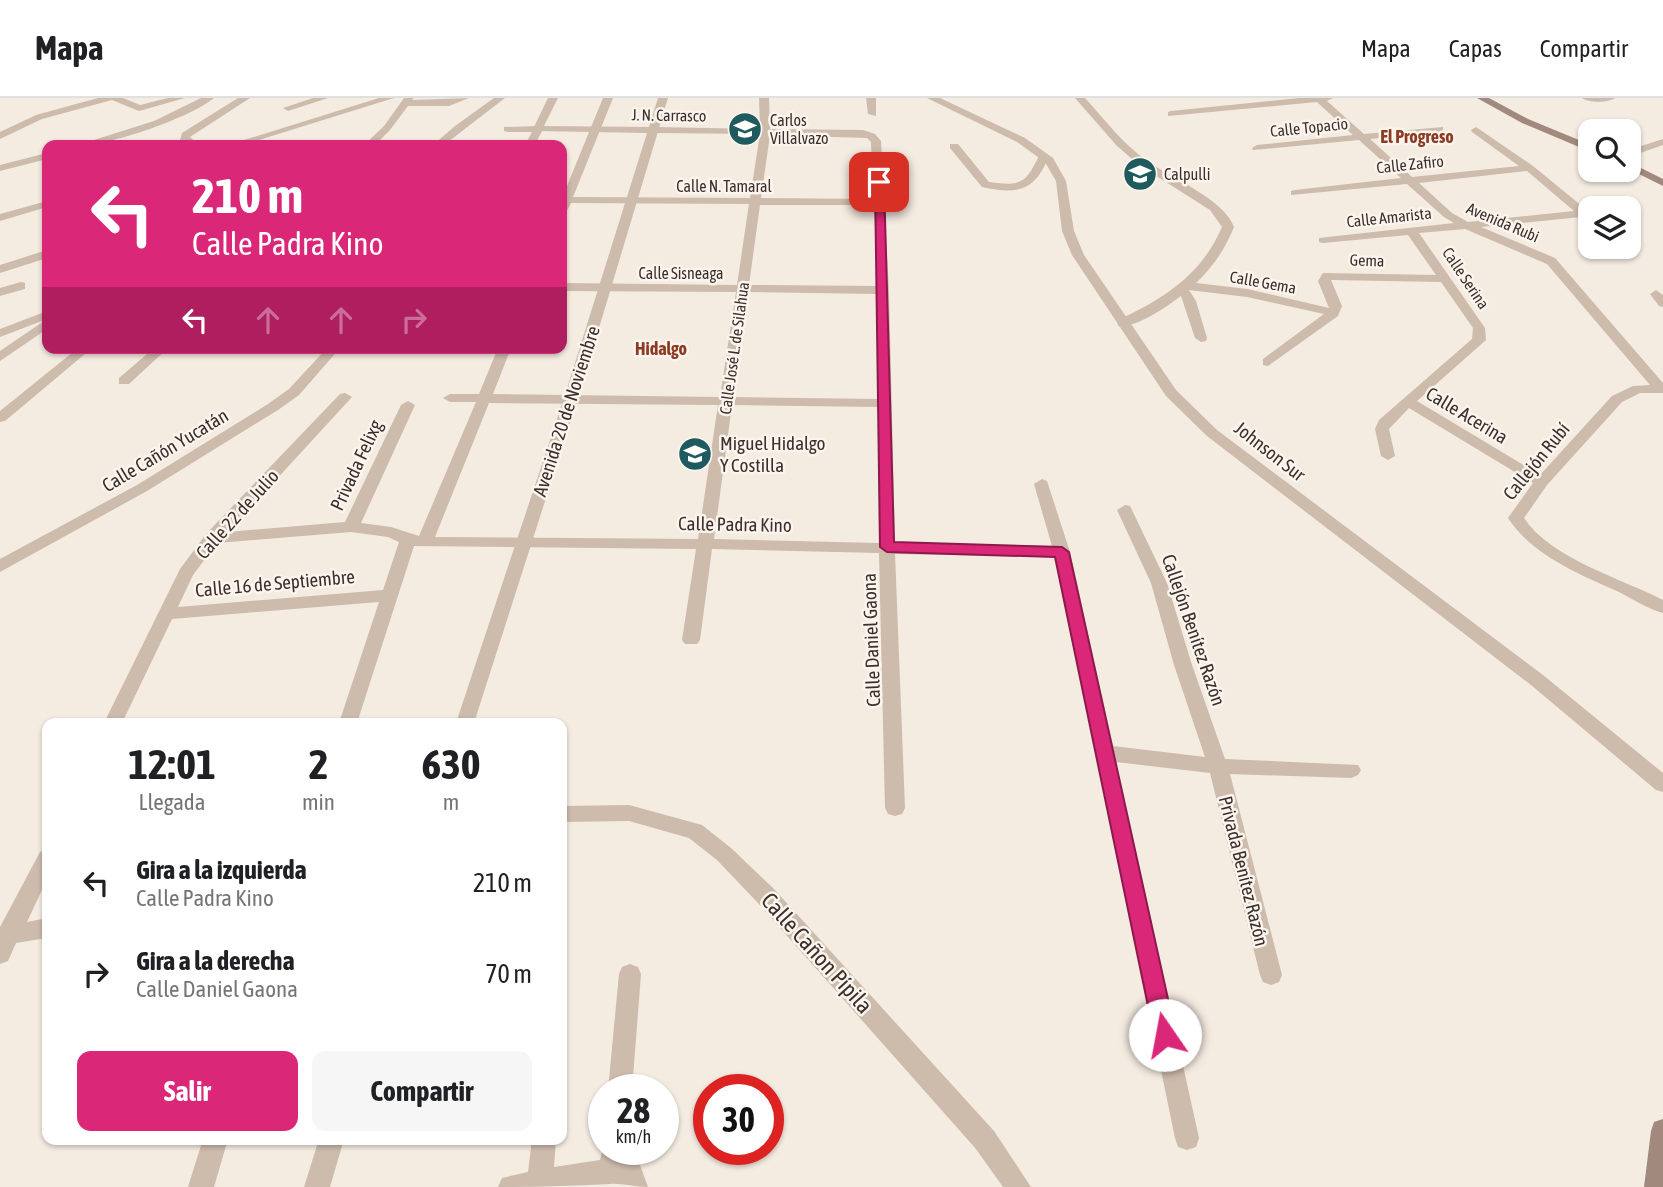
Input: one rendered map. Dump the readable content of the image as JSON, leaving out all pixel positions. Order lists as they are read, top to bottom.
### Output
{
  "streets": {
    "street": [
      "J. N. Carrasco",
      "Calle Topacio",
      "Calle Zafiro",
      "Calle N. Tamaral",
      "Calle Amarista",
      "Avenida Rubi",
      "Gema",
      "Calle Sisneaga",
      "Calle Serina",
      "Calle Gema",
      "Calle José L. de Silahua",
      "Avenida 20 de Noviembre",
      "Calle Acerina",
      "Calle Cañón Yucatán",
      "Johnson Sur",
      "Callejón Rubí",
      "Privada Felixg",
      "Calle 22 de Julio",
      "Calle Padra Kino",
      "Calle 16 de Septiembre",
      "Callejón Benítez Razón",
      "Calle Daniel Gaona",
      "Privada Benítez Razón",
      "Calle Cañon Pípila"
    ]
  },
  "crossings": [
    ["J. N. Carrasco", "Calle José L. de Silahua"],
    ["J. N. Carrasco", "Avenida 20 de Noviembre"],
    ["J. N. Carrasco", "Calle Daniel Gaona"],
    ["Calle Topacio", "Avenida Rubi"],
    ["Calle Zafiro", "Avenida Rubi"],
    ["Calle N. Tamaral", "Calle José L. de Silahua"],
    ["Calle N. Tamaral", "Avenida 20 de Noviembre"],
    ["Calle N. Tamaral", "Calle Daniel Gaona"],
    ["Calle Amarista", "Avenida Rubi"],
    ["Calle Amarista", "Calle Serina"],
    ["Avenida Rubi", "Callejón Rubí"],
    ["Gema", "Calle Serina"],
    ["Gema", "Calle Gema"],
    ["Calle Sisneaga", "Calle José L. de Silahua"],
    ["Calle Sisneaga", "Avenida 20 de Noviembre"],
    ["Calle Sisneaga", "Calle Daniel Gaona"],
    ["Calle Serina", "Calle Acerina"],
    ["Calle José L. de Silahua", "Calle Padra Kino"],
    ["Avenida 20 de Noviembre", "Calle Padra Kino"],
    ["Calle Acerina", "Callejón Rubí"],
    ["Privada Felixg", "Calle Padra Kino"],
    ["Calle 22 de Julio", "Calle 16 de Septiembre"],
    ["Calle Padra Kino", "Calle Daniel Gaona"],
    ["Callejón Benítez Razón", "Privada Benítez Razón"]
  ],
  "districts": ["El Progreso", "Hidalgo"],
  "places": {
    "school or university": ["Carlos Villalvazo", "Calpulli", "Miguel Hidalgo Y Costilla"]
  },
  "page": {
    "header": "Mapa",
    "nav": ["Mapa", "Capas", "Compartir"],
    "turn": ["210 m", "Calle Padra Kino"],
    "eta": [
      "12:01",
      "Llegada",
      "2",
      "min",
      "630",
      "m"
    ],
    "list": [
      {
        "name": "Gira a la izquierda",
        "note": "Calle Padra Kino",
        "value": "210 m"
      },
      {
        "name": "Gira a la derecha",
        "note": "Calle Daniel Gaona",
        "value": "70 m"
      }
    ],
    "buttons": ["Salir", "Compartir"],
    "speed": "28 km/h",
    "limit": "30"
  }
}
